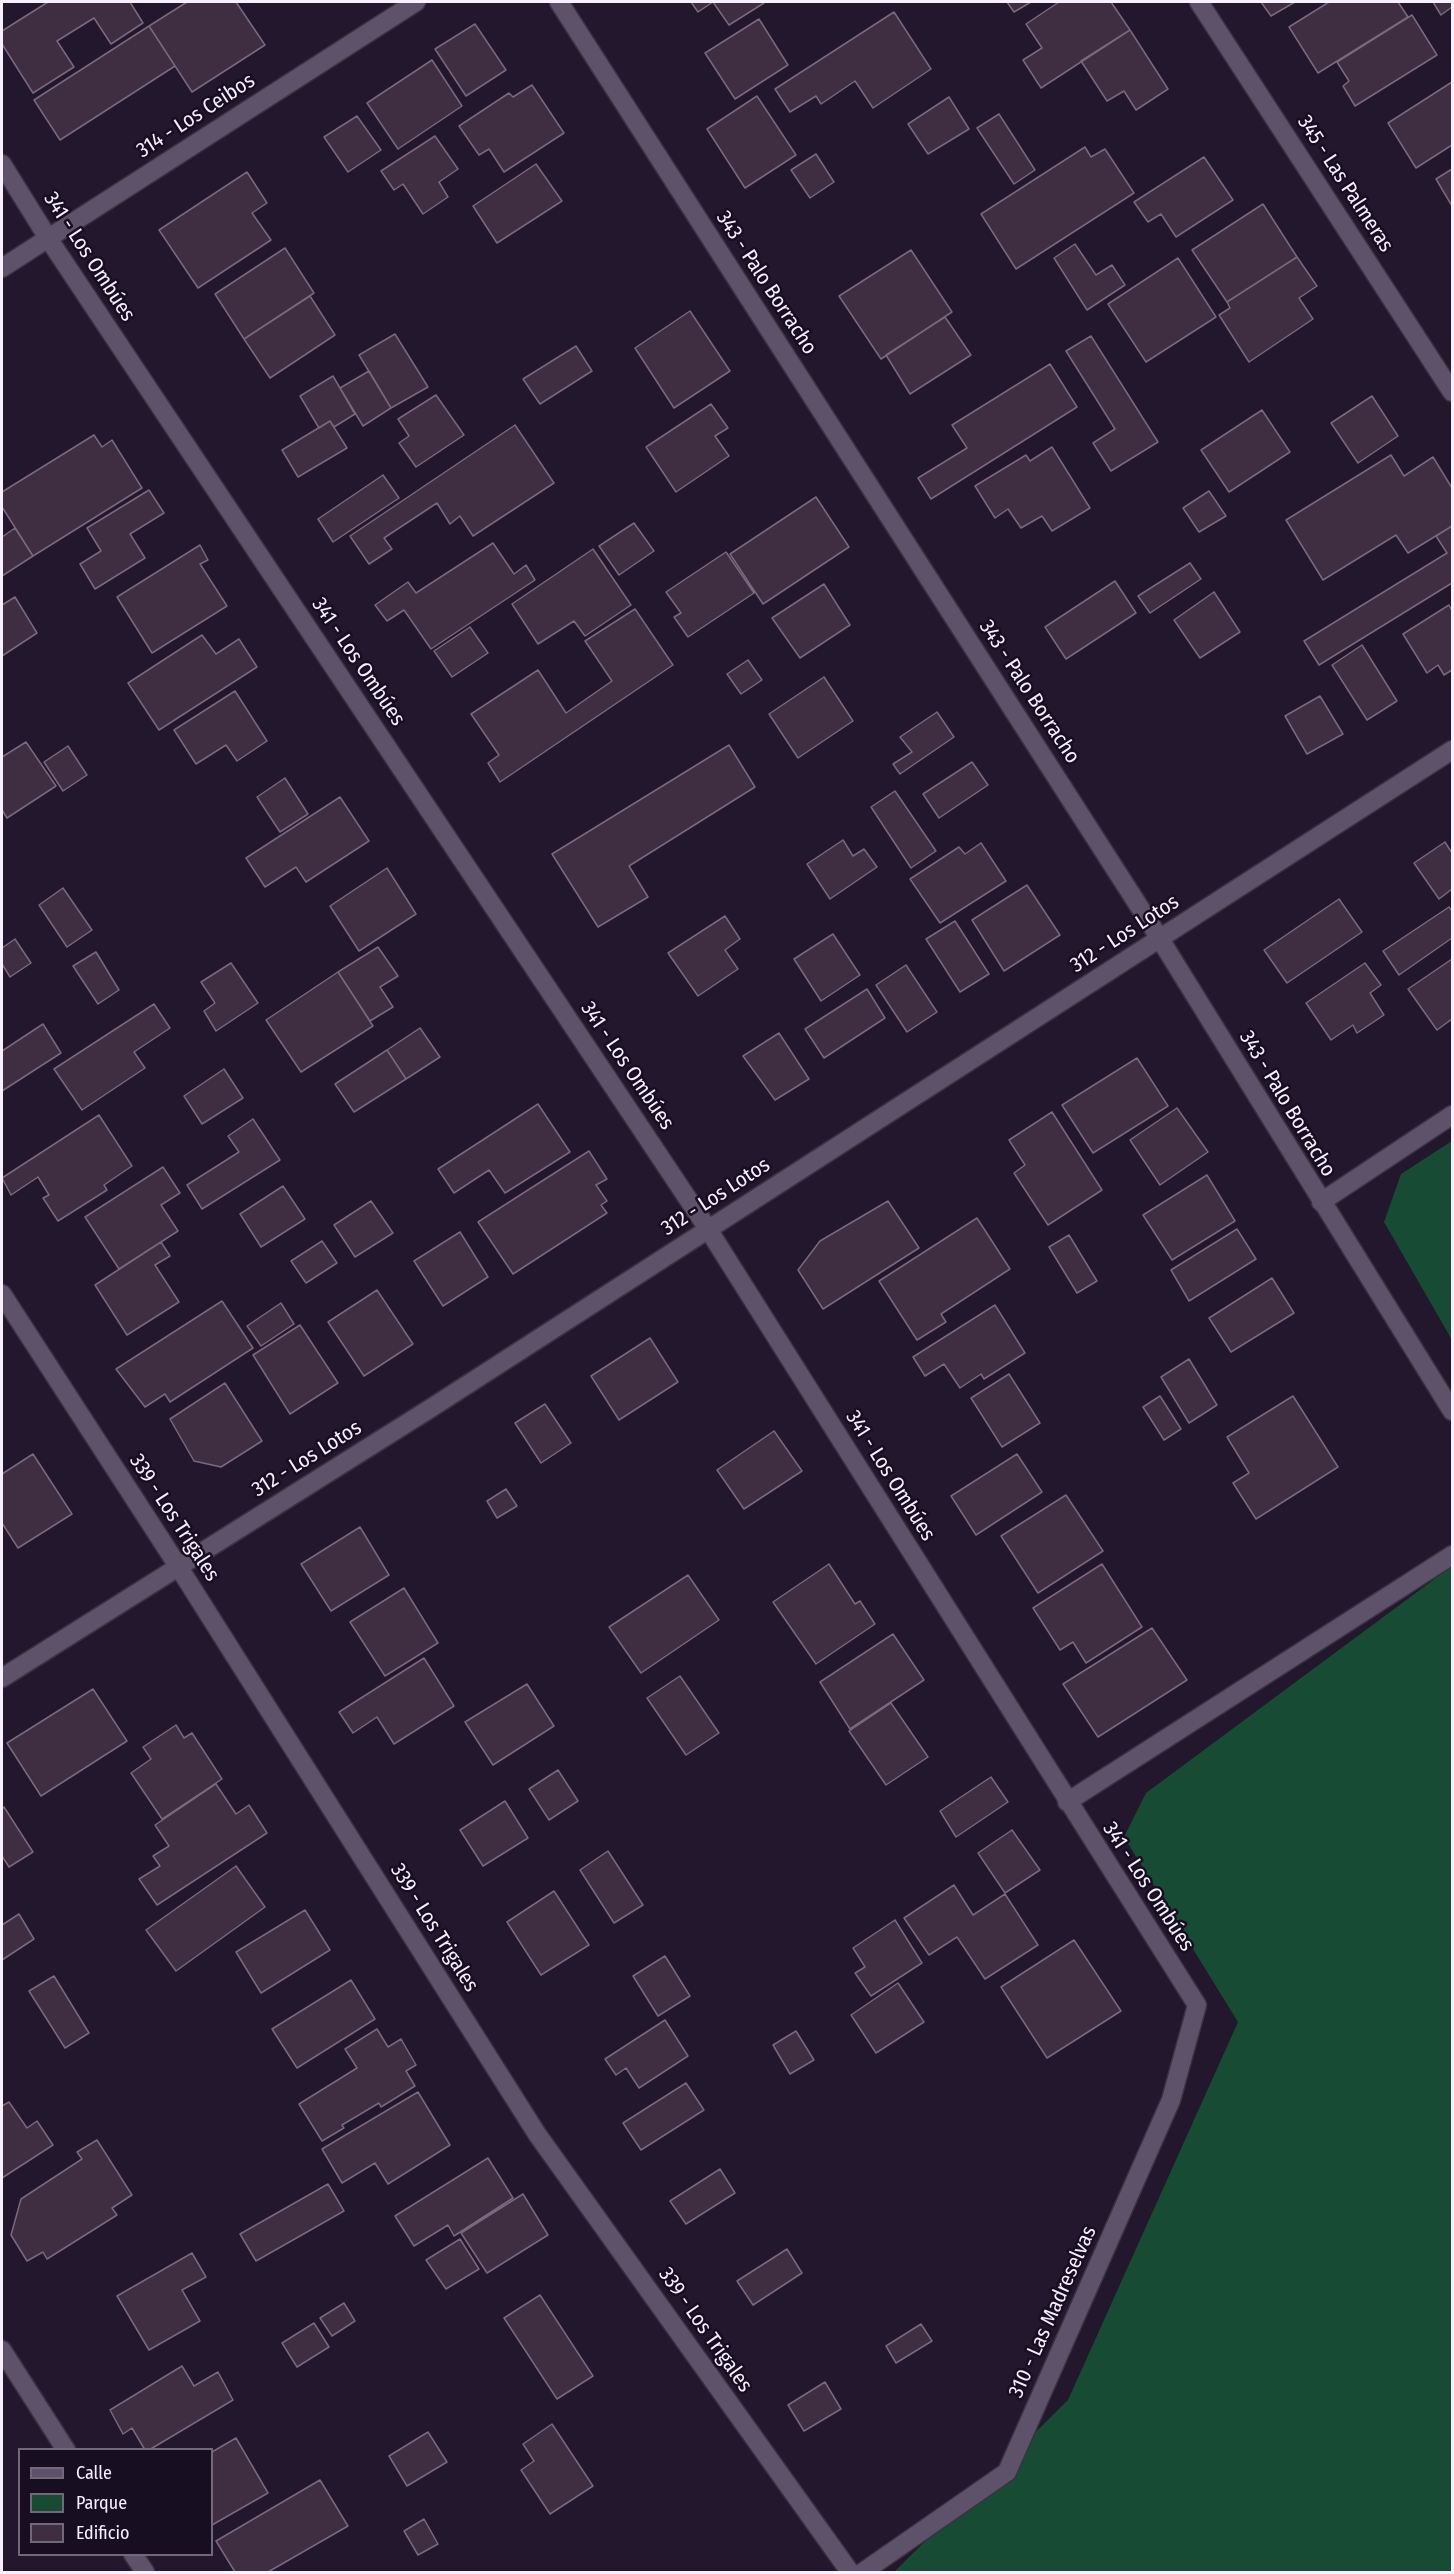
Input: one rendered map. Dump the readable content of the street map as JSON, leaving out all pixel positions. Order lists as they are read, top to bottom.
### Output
{
  "streets": {
    "street": [
      "314 - Los Ceibos",
      "345 - Las Palmeras",
      "341 - Los Ombúes",
      "343 - Palo Borracho",
      "312 - Los Lotos",
      "339 - Los Trigales",
      "310 - Las Madreselvas"
    ]
  },
  "crossings": [
    ["314 - Los Ceibos", "341 - Los Ombúes"],
    ["341 - Los Ombúes", "312 - Los Lotos"],
    ["341 - Los Ombúes", "310 - Las Madreselvas"],
    ["343 - Palo Borracho", "312 - Los Lotos"],
    ["312 - Los Lotos", "339 - Los Trigales"]
  ],
  "legend": ["Calle", "Parque", "Edificio"]
}
